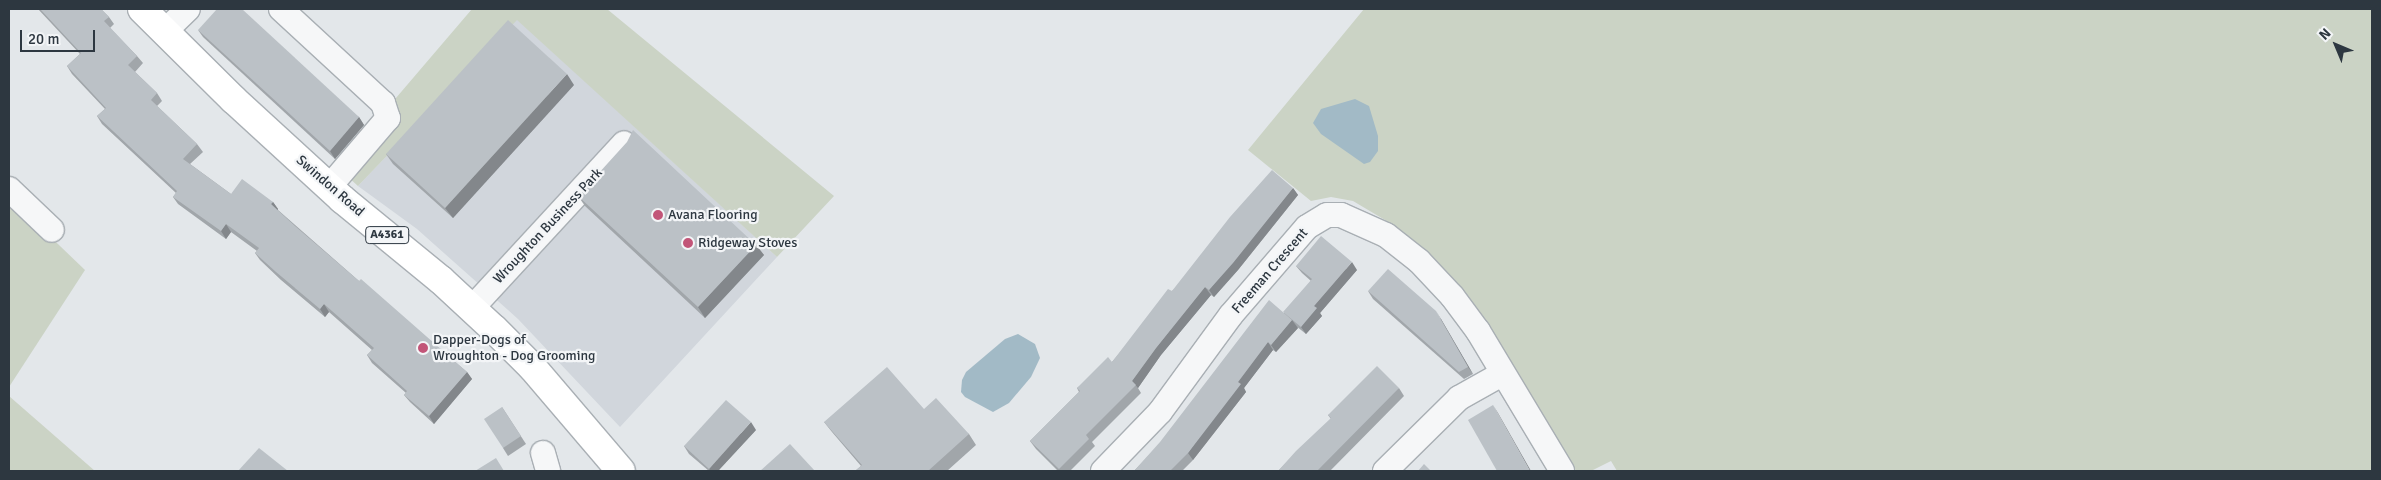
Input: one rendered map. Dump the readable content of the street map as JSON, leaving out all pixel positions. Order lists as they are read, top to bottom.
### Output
{
  "streets": {
    "main road": ["Swindon Road", "A4361"],
    "street": ["Wroughton Business Park", "Freeman Crescent"]
  },
  "crossings": [
    ["Swindon Road", "Wroughton Business Park"]
  ],
  "places": ["Avana Flooring", "Ridgeway Stoves", "Dapper-Dogs of Wroughton - Dog Grooming"],
  "scale_bar": "20 m",
  "north": "top left"
}
